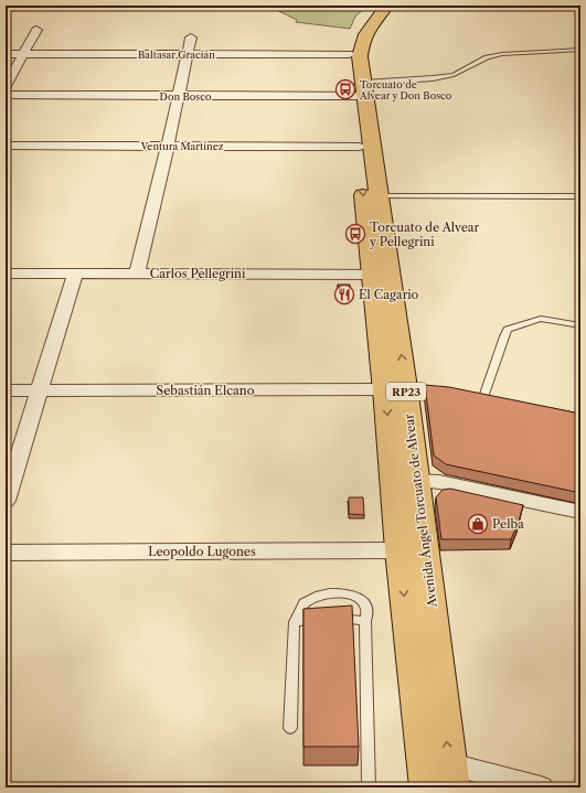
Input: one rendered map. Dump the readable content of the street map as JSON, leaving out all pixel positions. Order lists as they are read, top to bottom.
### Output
{
  "streets": {
    "main road": ["RP23", "Avenida Ángel Torcuato de Alvear"],
    "street": [
      "Baltasar Gracián",
      "Don Bosco",
      "Ventura Martínez",
      "Carlos Pellegrini",
      "Sebastián Elcano",
      "Leopoldo Lugones"
    ]
  },
  "crossings": [
    ["Baltasar Gracián", "Avenida Ángel Torcuato de Alvear"],
    ["Don Bosco", "Avenida Ángel Torcuato de Alvear"],
    ["Ventura Martínez", "Avenida Ángel Torcuato de Alvear"],
    ["Carlos Pellegrini", "Avenida Ángel Torcuato de Alvear"],
    ["Sebastián Elcano", "Avenida Ángel Torcuato de Alvear"],
    ["Avenida Ángel Torcuato de Alvear", "Leopoldo Lugones"]
  ],
  "places": {
    "bus stop": ["Torcuato de Alvear y Don Bosco", "Torcuato de Alvear y Pellegrini"],
    "restaurant": ["El Cagario"],
    "shop": ["Pelba"]
  }
}
